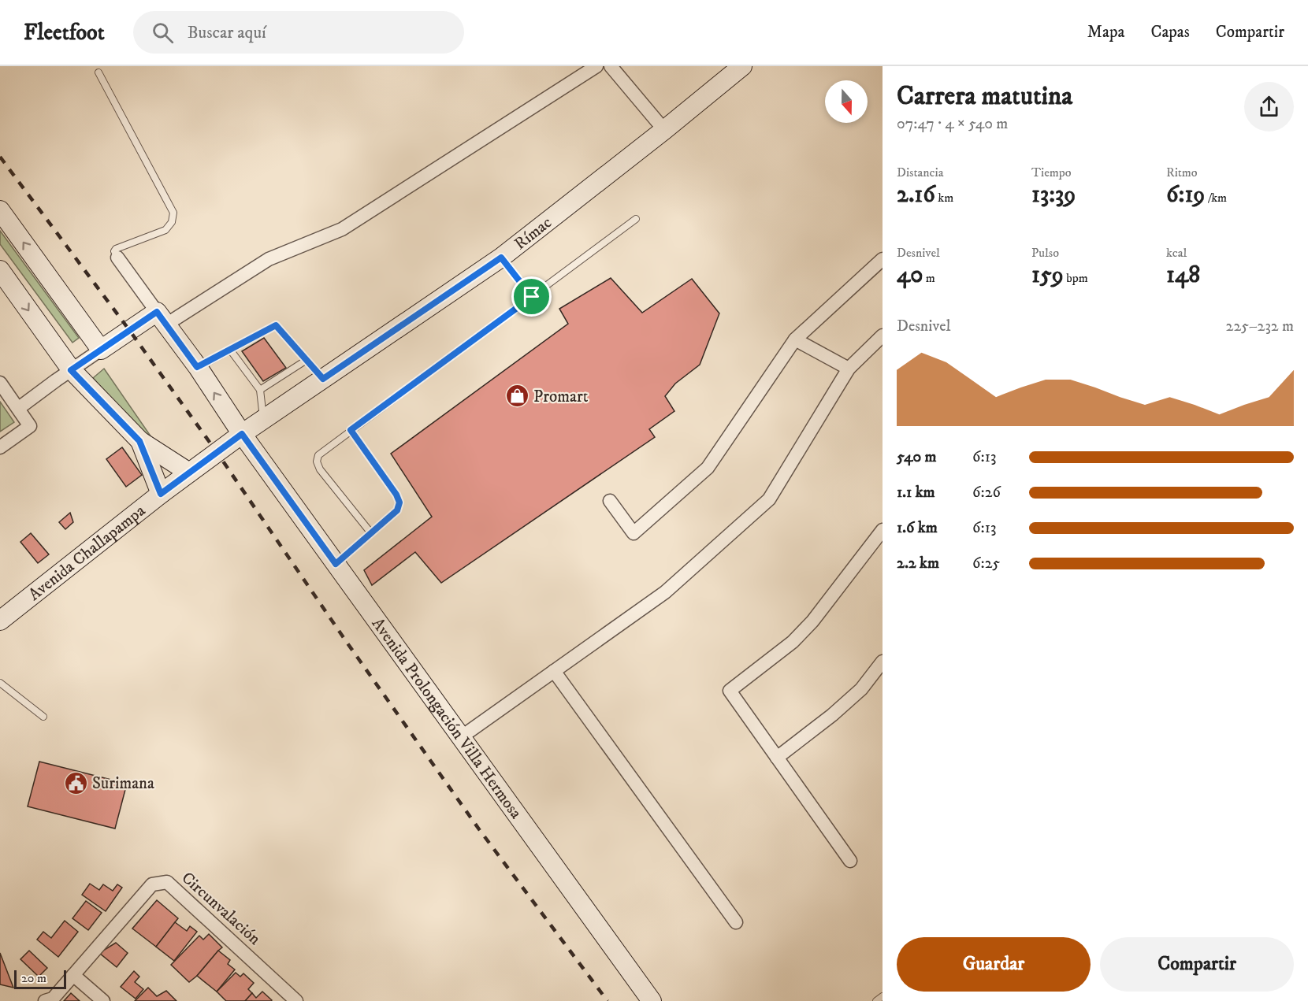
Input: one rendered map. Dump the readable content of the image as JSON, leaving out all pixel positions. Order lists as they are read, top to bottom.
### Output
{
  "streets": {
    "main road": ["Rímac", "Avenida Challapampa", "Avenida Prolongación Villa Hermosa"],
    "street": ["Circunvalación"]
  },
  "crossings": [
    ["Rímac", "Avenida Challapampa"],
    ["Rímac", "Avenida Prolongación Villa Hermosa"],
    ["Avenida Challapampa", "Avenida Prolongación Villa Hermosa"]
  ],
  "places": {
    "shop": ["Promart"],
    "public building": ["Surimana"]
  },
  "scale_bar": "20 m",
  "north": "bottom",
  "page": {
    "header": "Fleetfoot",
    "search": "Buscar aquí",
    "nav": ["Mapa", "Capas", "Compartir"],
    "heading": ["Carrera matutina", "07:47 · 4 × 540 m"],
    "stats": [
      ["Distancia", "2.16 km"],
      ["Tiempo", "13:39"],
      ["Ritmo", "6:19 /km"],
      ["Desnivel", "40 m"],
      ["Pulso", "159 bpm"],
      ["kcal", "148"]
    ],
    "chart": ["Desnivel", "225–232 m"],
    "list": [
      {
        "name": "540 m",
        "note": "6:13"
      },
      {
        "name": "1.1 km",
        "note": "6:26"
      },
      {
        "name": "1.6 km",
        "note": "6:13"
      },
      {
        "name": "2.2 km",
        "note": "6:25"
      }
    ],
    "buttons": ["Guardar", "Compartir"],
    "scale": "20 m"
  }
}
